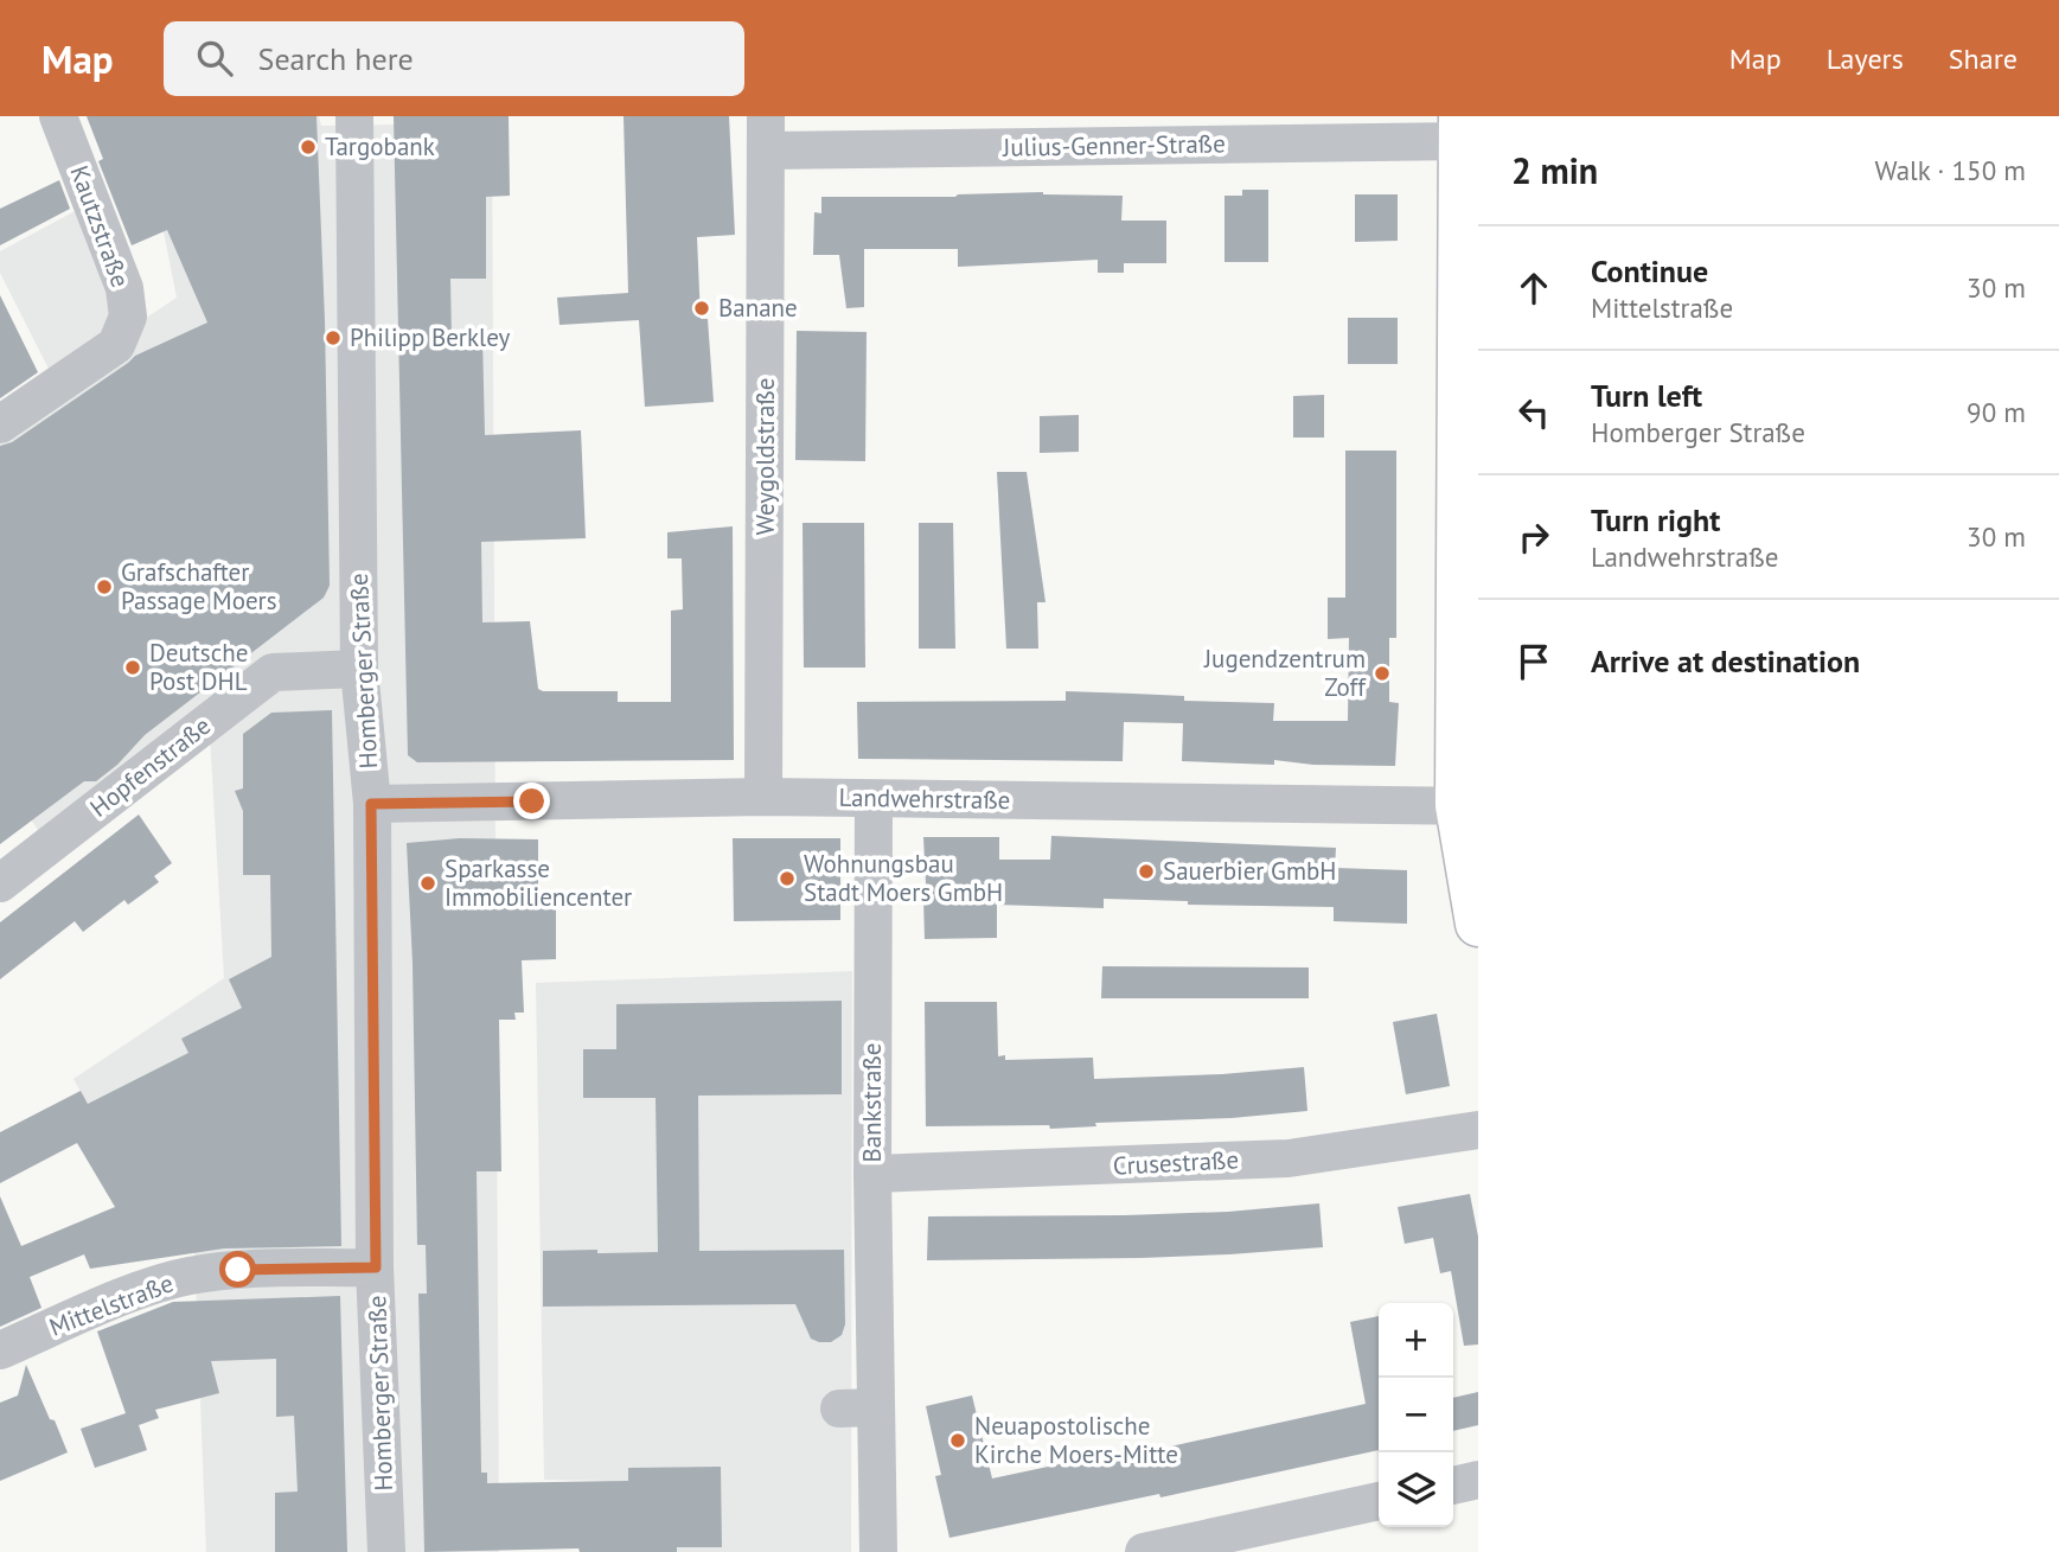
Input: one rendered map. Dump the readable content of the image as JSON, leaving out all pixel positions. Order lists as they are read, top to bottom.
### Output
{
  "streets": {
    "street": [
      "Julius-Genner-Straße",
      "Kautzstraße",
      "Weygoldstraße",
      "Homberger Straße",
      "Hopfenstraße",
      "Landwehrstraße",
      "Bankstraße",
      "Crusestraße",
      "Mittelstraße"
    ]
  },
  "crossings": [
    ["Julius-Genner-Straße", "Weygoldstraße"],
    ["Weygoldstraße", "Landwehrstraße"],
    ["Homberger Straße", "Hopfenstraße"],
    ["Homberger Straße", "Landwehrstraße"],
    ["Homberger Straße", "Mittelstraße"],
    ["Landwehrstraße", "Bankstraße"],
    ["Bankstraße", "Crusestraße"]
  ],
  "places": [
    "Targobank",
    "Banane",
    "Philipp Berkley",
    "Grafschafter Passage Moers",
    "Deutsche Post DHL",
    "Jugendzentrum Zoff",
    "Sauerbier GmbH",
    "Wohnungsbau Stadt Moers GmbH",
    "Sparkasse Immobiliencenter",
    "Neuapostolische Kirche Moers-Mitte"
  ],
  "page": {
    "header": "Map",
    "search": "Search here",
    "nav": ["Map", "Layers", "Share"],
    "heading": ["2 min", "Walk · 150 m"],
    "list": [
      ["Continue", "Mittelstraße", "30 m"],
      ["Turn left", "Homberger Straße", "90 m"],
      ["Turn right", "Landwehrstraße", "30 m"],
      "Arrive at destination"
    ],
    "map_buttons": ["+", "−"]
  }
}
